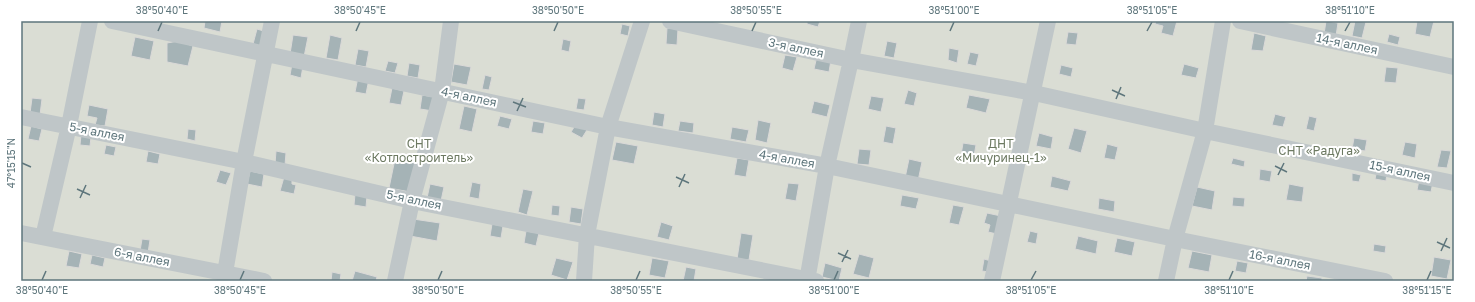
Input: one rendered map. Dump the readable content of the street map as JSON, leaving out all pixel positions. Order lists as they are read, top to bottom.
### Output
{
  "streets": {
    "street": [
      "14-я аллея",
      "3-я аллея",
      "4-я аллея",
      "5-я аллея",
      "15-я аллея",
      "6-я аллея",
      "16-я аллея"
    ]
  },
  "crossings": [
    ["3-я аллея", "15-я аллея"],
    ["4-я аллея", "16-я аллея"]
  ],
  "parks": ["СНТ «Котлостроитель»", "ДНТ «Мичуринец-1»", "СНТ «Радуга»"],
  "coordinates": [
    "38°50'40\"E",
    "38°50'45\"E",
    "38°50'50\"E",
    "38°50'55\"E",
    "38°51'00\"E",
    "38°51'05\"E",
    "38°51'10\"E",
    "47°15'15\"N",
    "38°51'15\"E"
  ]
}
